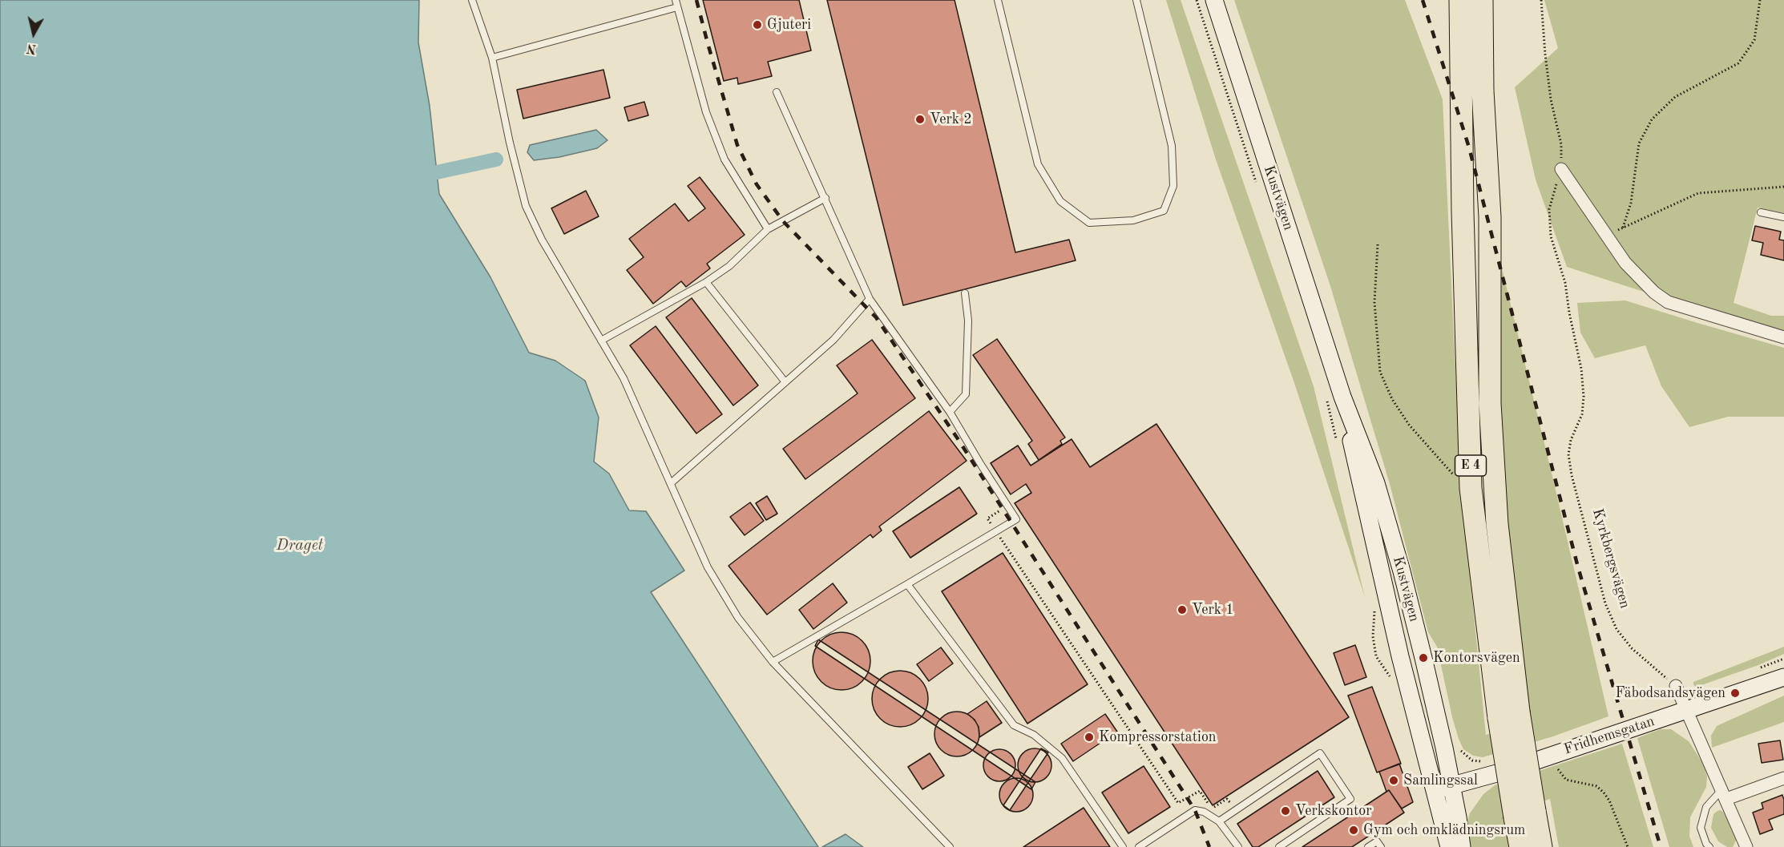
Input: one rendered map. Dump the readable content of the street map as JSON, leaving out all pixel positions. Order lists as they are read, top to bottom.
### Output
{
  "streets": {
    "highway": ["E 4"],
    "main road": ["Kustvägen", "Fridhemsgatan"],
    "path": ["Kyrkbergsvägen"]
  },
  "crossings": [
    ["Kustvägen", "Fridhemsgatan"]
  ],
  "water": ["Draget"],
  "places": [
    "Gjuteri",
    "Verk 2",
    "Verk 1",
    "Kontorsvägen",
    "Fäbodsandsvägen",
    "Kompressorstation",
    "Samlingssal",
    "Verkskontor",
    "Gym och omklädningsrum"
  ],
  "north": "bottom"
}
